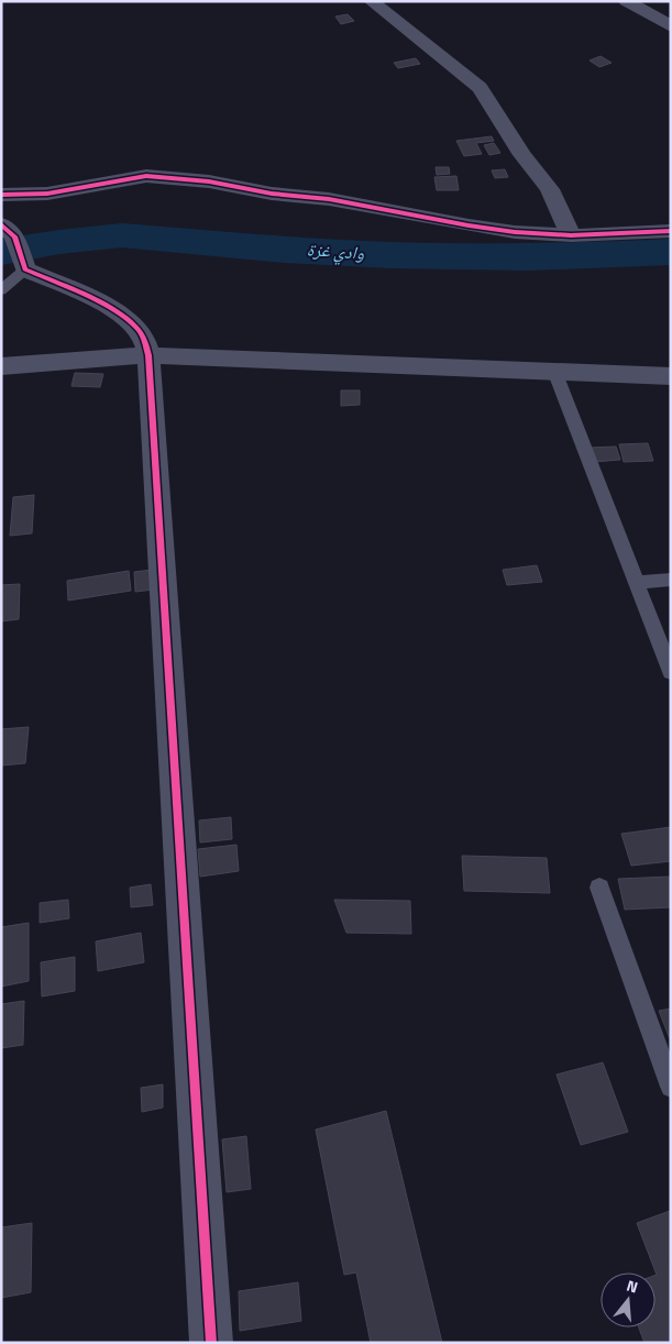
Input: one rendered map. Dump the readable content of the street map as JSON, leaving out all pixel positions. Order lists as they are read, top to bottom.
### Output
{
  "water": ["وادي غزة"],
  "north": "top"
}
